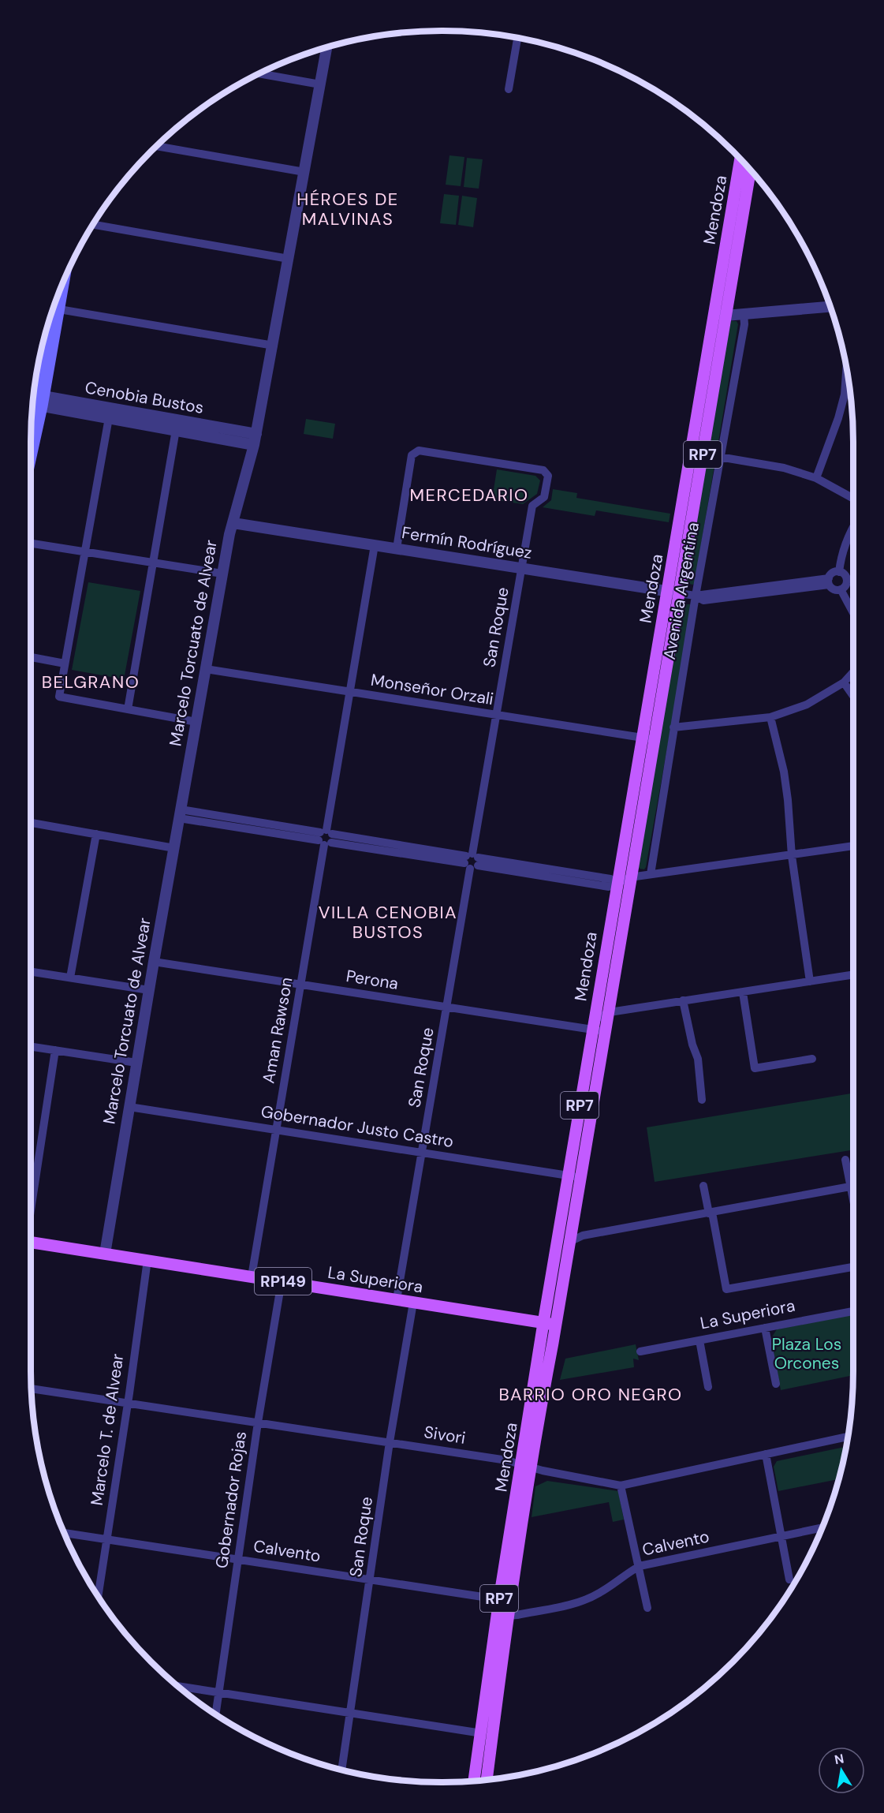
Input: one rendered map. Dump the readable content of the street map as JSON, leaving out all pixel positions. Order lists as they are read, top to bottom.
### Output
{
  "streets": {
    "main road": [
      "Mendoza",
      "RP7",
      "La Superiora",
      "RP149"
    ],
    "street": [
      "Cenobia Bustos",
      "Fermín Rodríguez",
      "Avenida Argentina",
      "San Roque",
      "Marcelo Torcuato de Alvear",
      "Monseñor Orzali",
      "Perona",
      "Aman Rawson",
      "Gobernador Justo Castro",
      "Marcelo T. de Alvear",
      "Sivori",
      "Gobernador Rojas",
      "Calvento"
    ]
  },
  "crossings": [
    ["Mendoza", "Fermín Rodríguez"],
    ["Mendoza", "Monseñor Orzali"],
    ["Mendoza", "Perona"],
    ["Mendoza", "Gobernador Justo Castro"],
    ["Mendoza", "La Superiora"],
    ["Mendoza", "Sivori"],
    ["Mendoza", "Calvento"],
    ["Cenobia Bustos", "Marcelo Torcuato de Alvear"],
    ["Fermín Rodríguez", "Avenida Argentina"],
    ["Fermín Rodríguez", "San Roque"],
    ["Fermín Rodríguez", "Marcelo Torcuato de Alvear"],
    ["Fermín Rodríguez", "Aman Rawson"],
    ["San Roque", "Monseñor Orzali"],
    ["San Roque", "Perona"],
    ["San Roque", "Gobernador Justo Castro"],
    ["San Roque", "La Superiora"],
    ["San Roque", "Sivori"],
    ["San Roque", "Calvento"],
    ["Marcelo Torcuato de Alvear", "Monseñor Orzali"],
    ["Marcelo Torcuato de Alvear", "Perona"],
    ["Marcelo Torcuato de Alvear", "Gobernador Justo Castro"],
    ["Marcelo Torcuato de Alvear", "La Superiora"],
    ["Monseñor Orzali", "Aman Rawson"],
    ["Perona", "Aman Rawson"],
    ["Aman Rawson", "Gobernador Justo Castro"],
    ["Aman Rawson", "La Superiora"],
    ["La Superiora", "Marcelo T. de Alvear"],
    ["La Superiora", "Gobernador Rojas"],
    ["Marcelo T. de Alvear", "Sivori"],
    ["Marcelo T. de Alvear", "Calvento"],
    ["Sivori", "Gobernador Rojas"],
    ["Gobernador Rojas", "Calvento"]
  ],
  "districts": [
    "HÉROES DE MALVINAS",
    "MERCEDARIO",
    "BELGRANO",
    "VILLA CENOBIA BUSTOS",
    "BARRIO ORO NEGRO"
  ],
  "parks": ["Plaza Los Orcones"],
  "north": "top"
}
